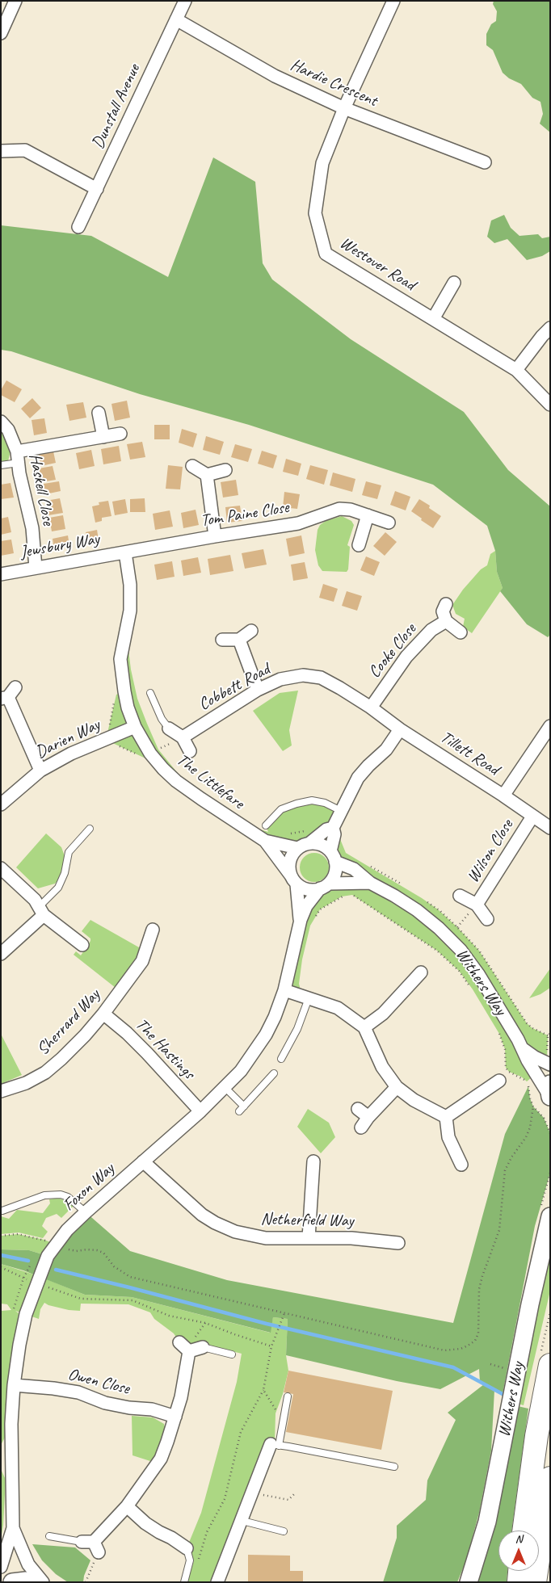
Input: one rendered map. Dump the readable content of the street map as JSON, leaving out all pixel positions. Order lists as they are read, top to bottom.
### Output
{
  "streets": {
    "street": [
      "Hardie Crescent",
      "Dunstall Avenue",
      "Westover Road",
      "Haskell Close",
      "Tom Paine Close",
      "Jewsbury Way",
      "Cooke Close",
      "Cobbett Road",
      "Darien Way",
      "Tillett Road",
      "The Littlefare",
      "Wilson Close",
      "Withers Way",
      "Sherrard Way",
      "The Hastings",
      "Foxon Way",
      "Netherfield Way",
      "Owen Close"
    ]
  },
  "crossings": [
    ["Hardie Crescent", "Dunstall Avenue"],
    ["Hardie Crescent", "Westover Road"],
    ["Haskell Close", "Jewsbury Way"],
    ["Tom Paine Close", "Jewsbury Way"],
    ["Tom Paine Close", "The Littlefare"],
    ["Jewsbury Way", "The Littlefare"],
    ["Cooke Close", "Cobbett Road"],
    ["Cooke Close", "Tillett Road"],
    ["Cobbett Road", "Tillett Road"],
    ["Darien Way", "The Littlefare"],
    ["Tillett Road", "Wilson Close"],
    ["The Littlefare", "Withers Way"],
    ["The Littlefare", "Foxon Way"],
    ["Withers Way", "Foxon Way"],
    ["Sherrard Way", "The Hastings"],
    ["The Hastings", "Foxon Way"],
    ["Foxon Way", "Netherfield Way"],
    ["Foxon Way", "Owen Close"]
  ],
  "north": "top"
}
